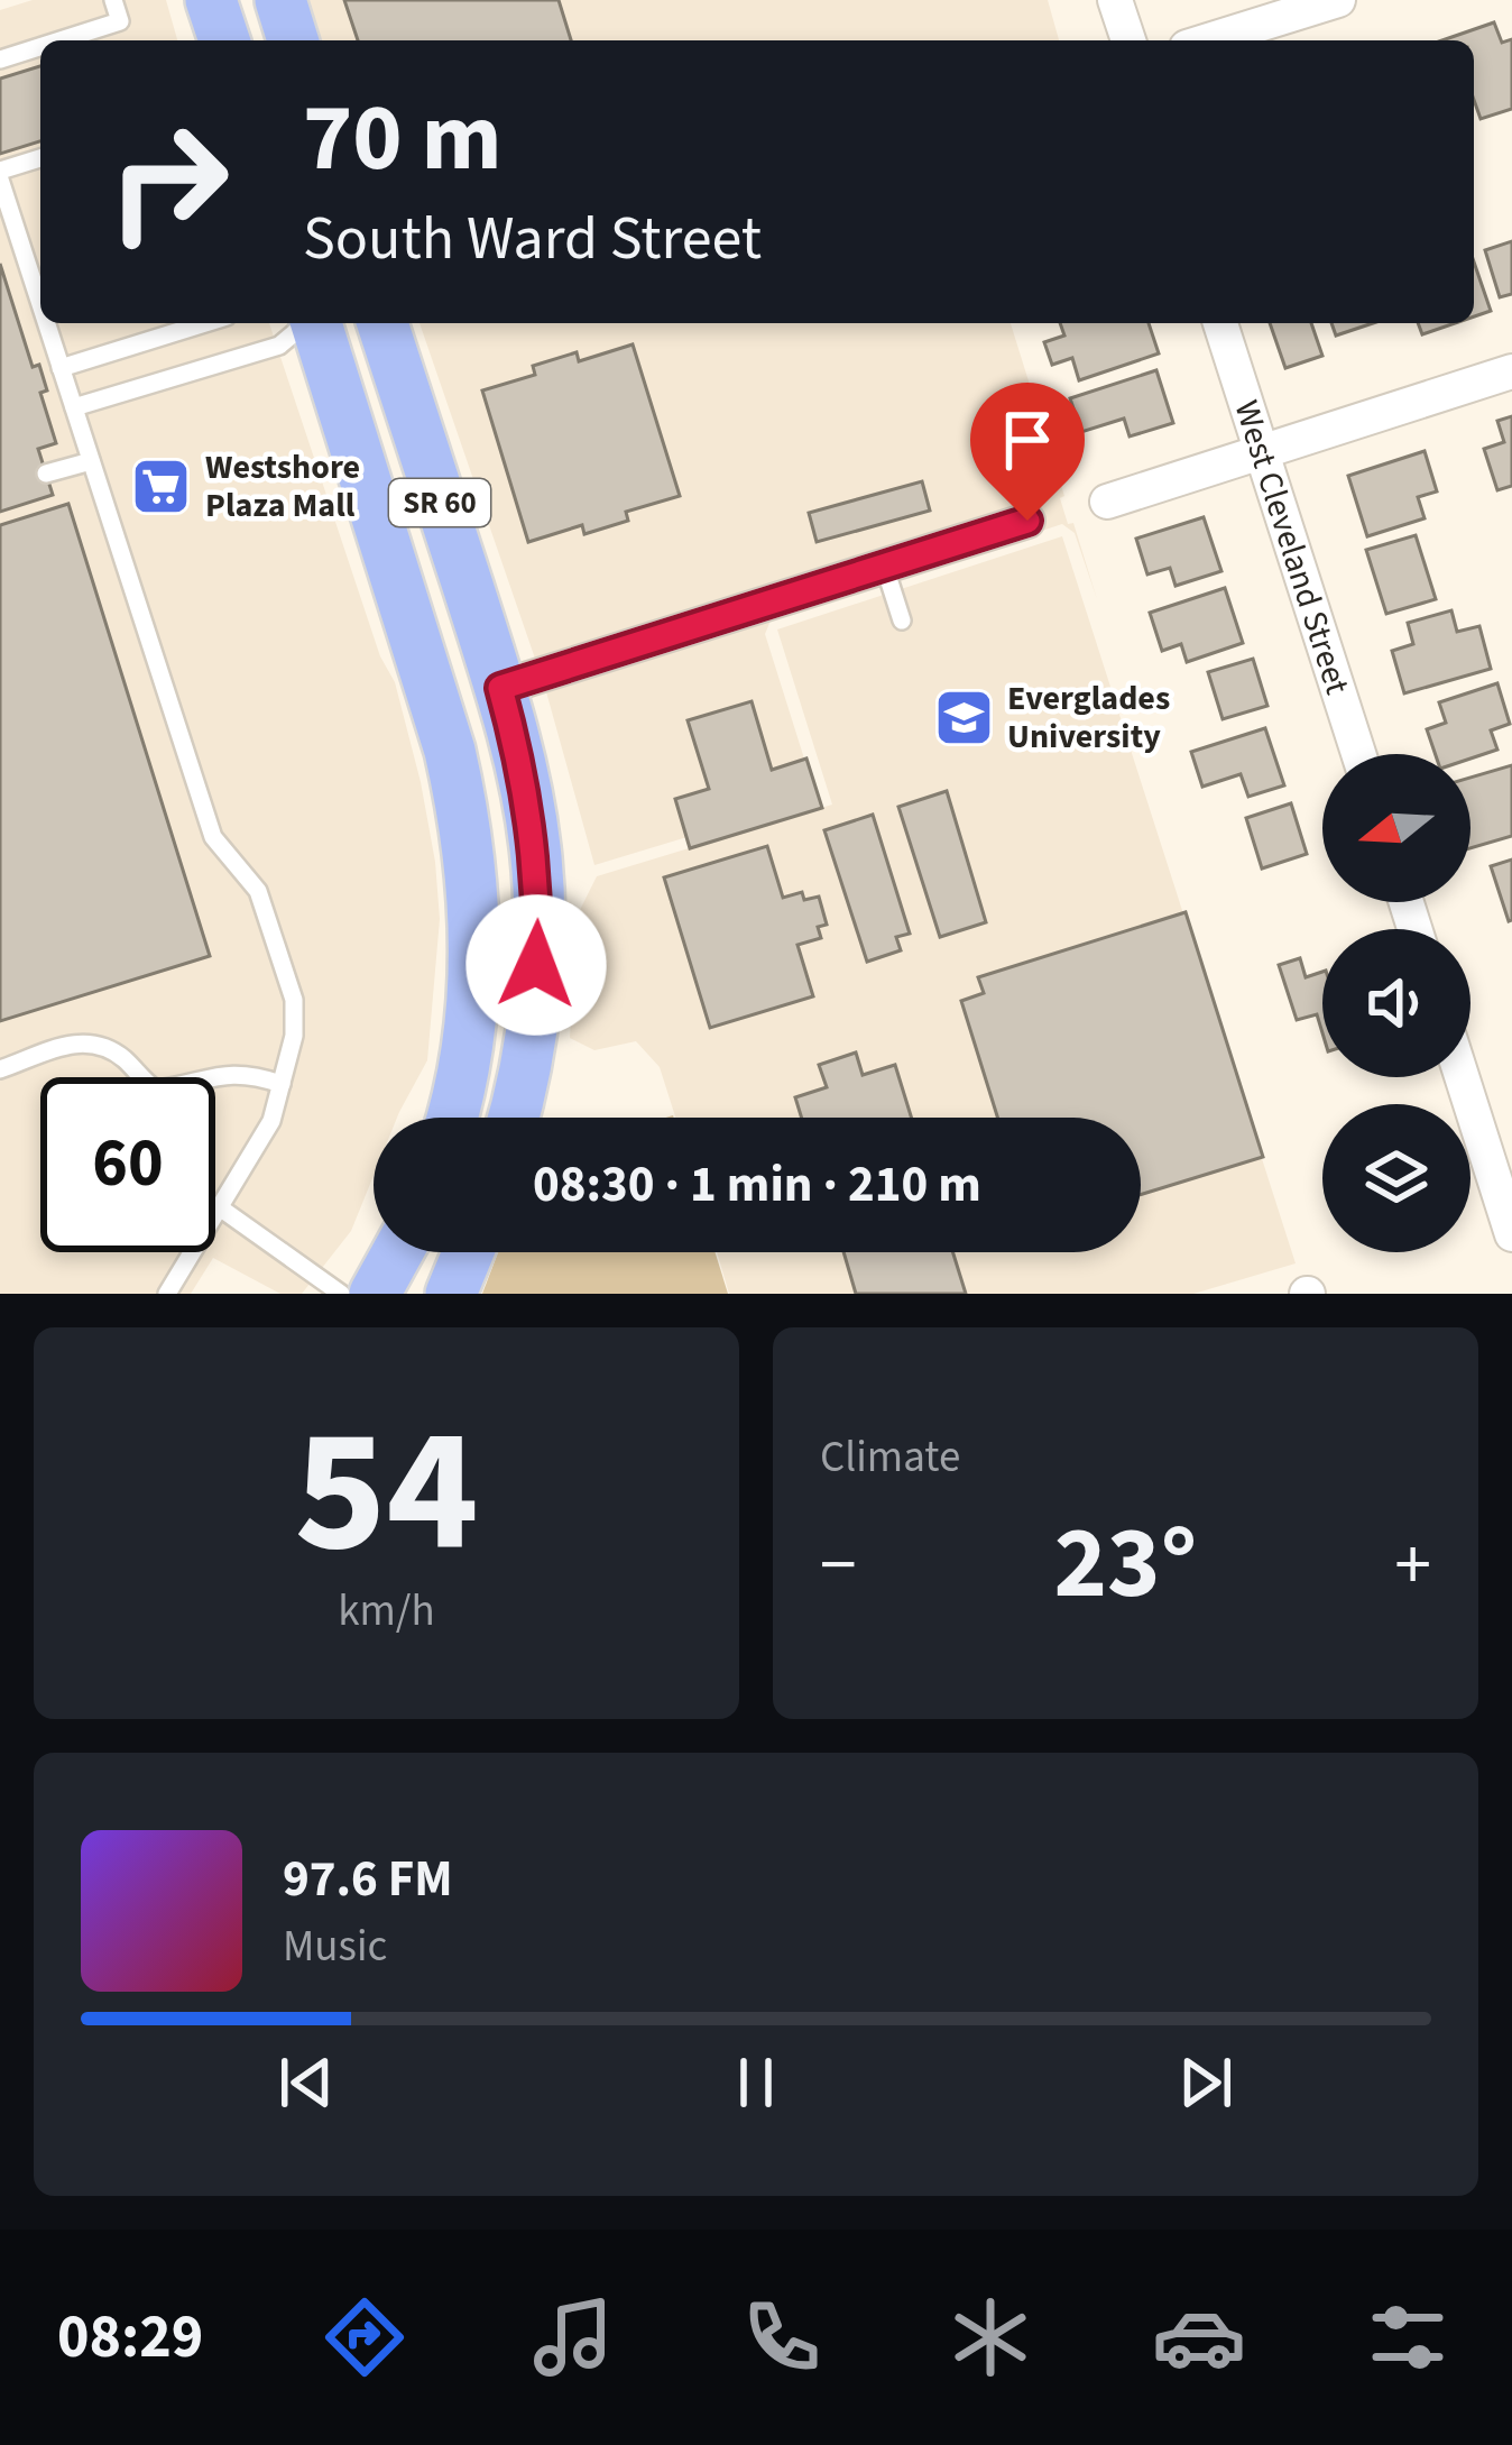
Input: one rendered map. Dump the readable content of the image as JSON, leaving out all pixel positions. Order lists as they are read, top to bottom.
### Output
{
  "streets": {
    "main road": ["SR 60"],
    "street": ["West Cleveland Street"]
  },
  "places": {
    "supermarket": ["Westshore Plaza Mall"],
    "school or university": ["Everglades University"]
  },
  "north": "left",
  "page": {
    "turn": ["70 m", "South Ward Street"],
    "limit": "60",
    "trip": "08:30 · 1 min · 210 m",
    "tile": [
      ["54", "km/h"],
      "Climate"
    ],
    "heat": ["−", "23°", "+"],
    "song": ["97.6 FM", "Music"],
    "tabs": "08:29"
  }
}
